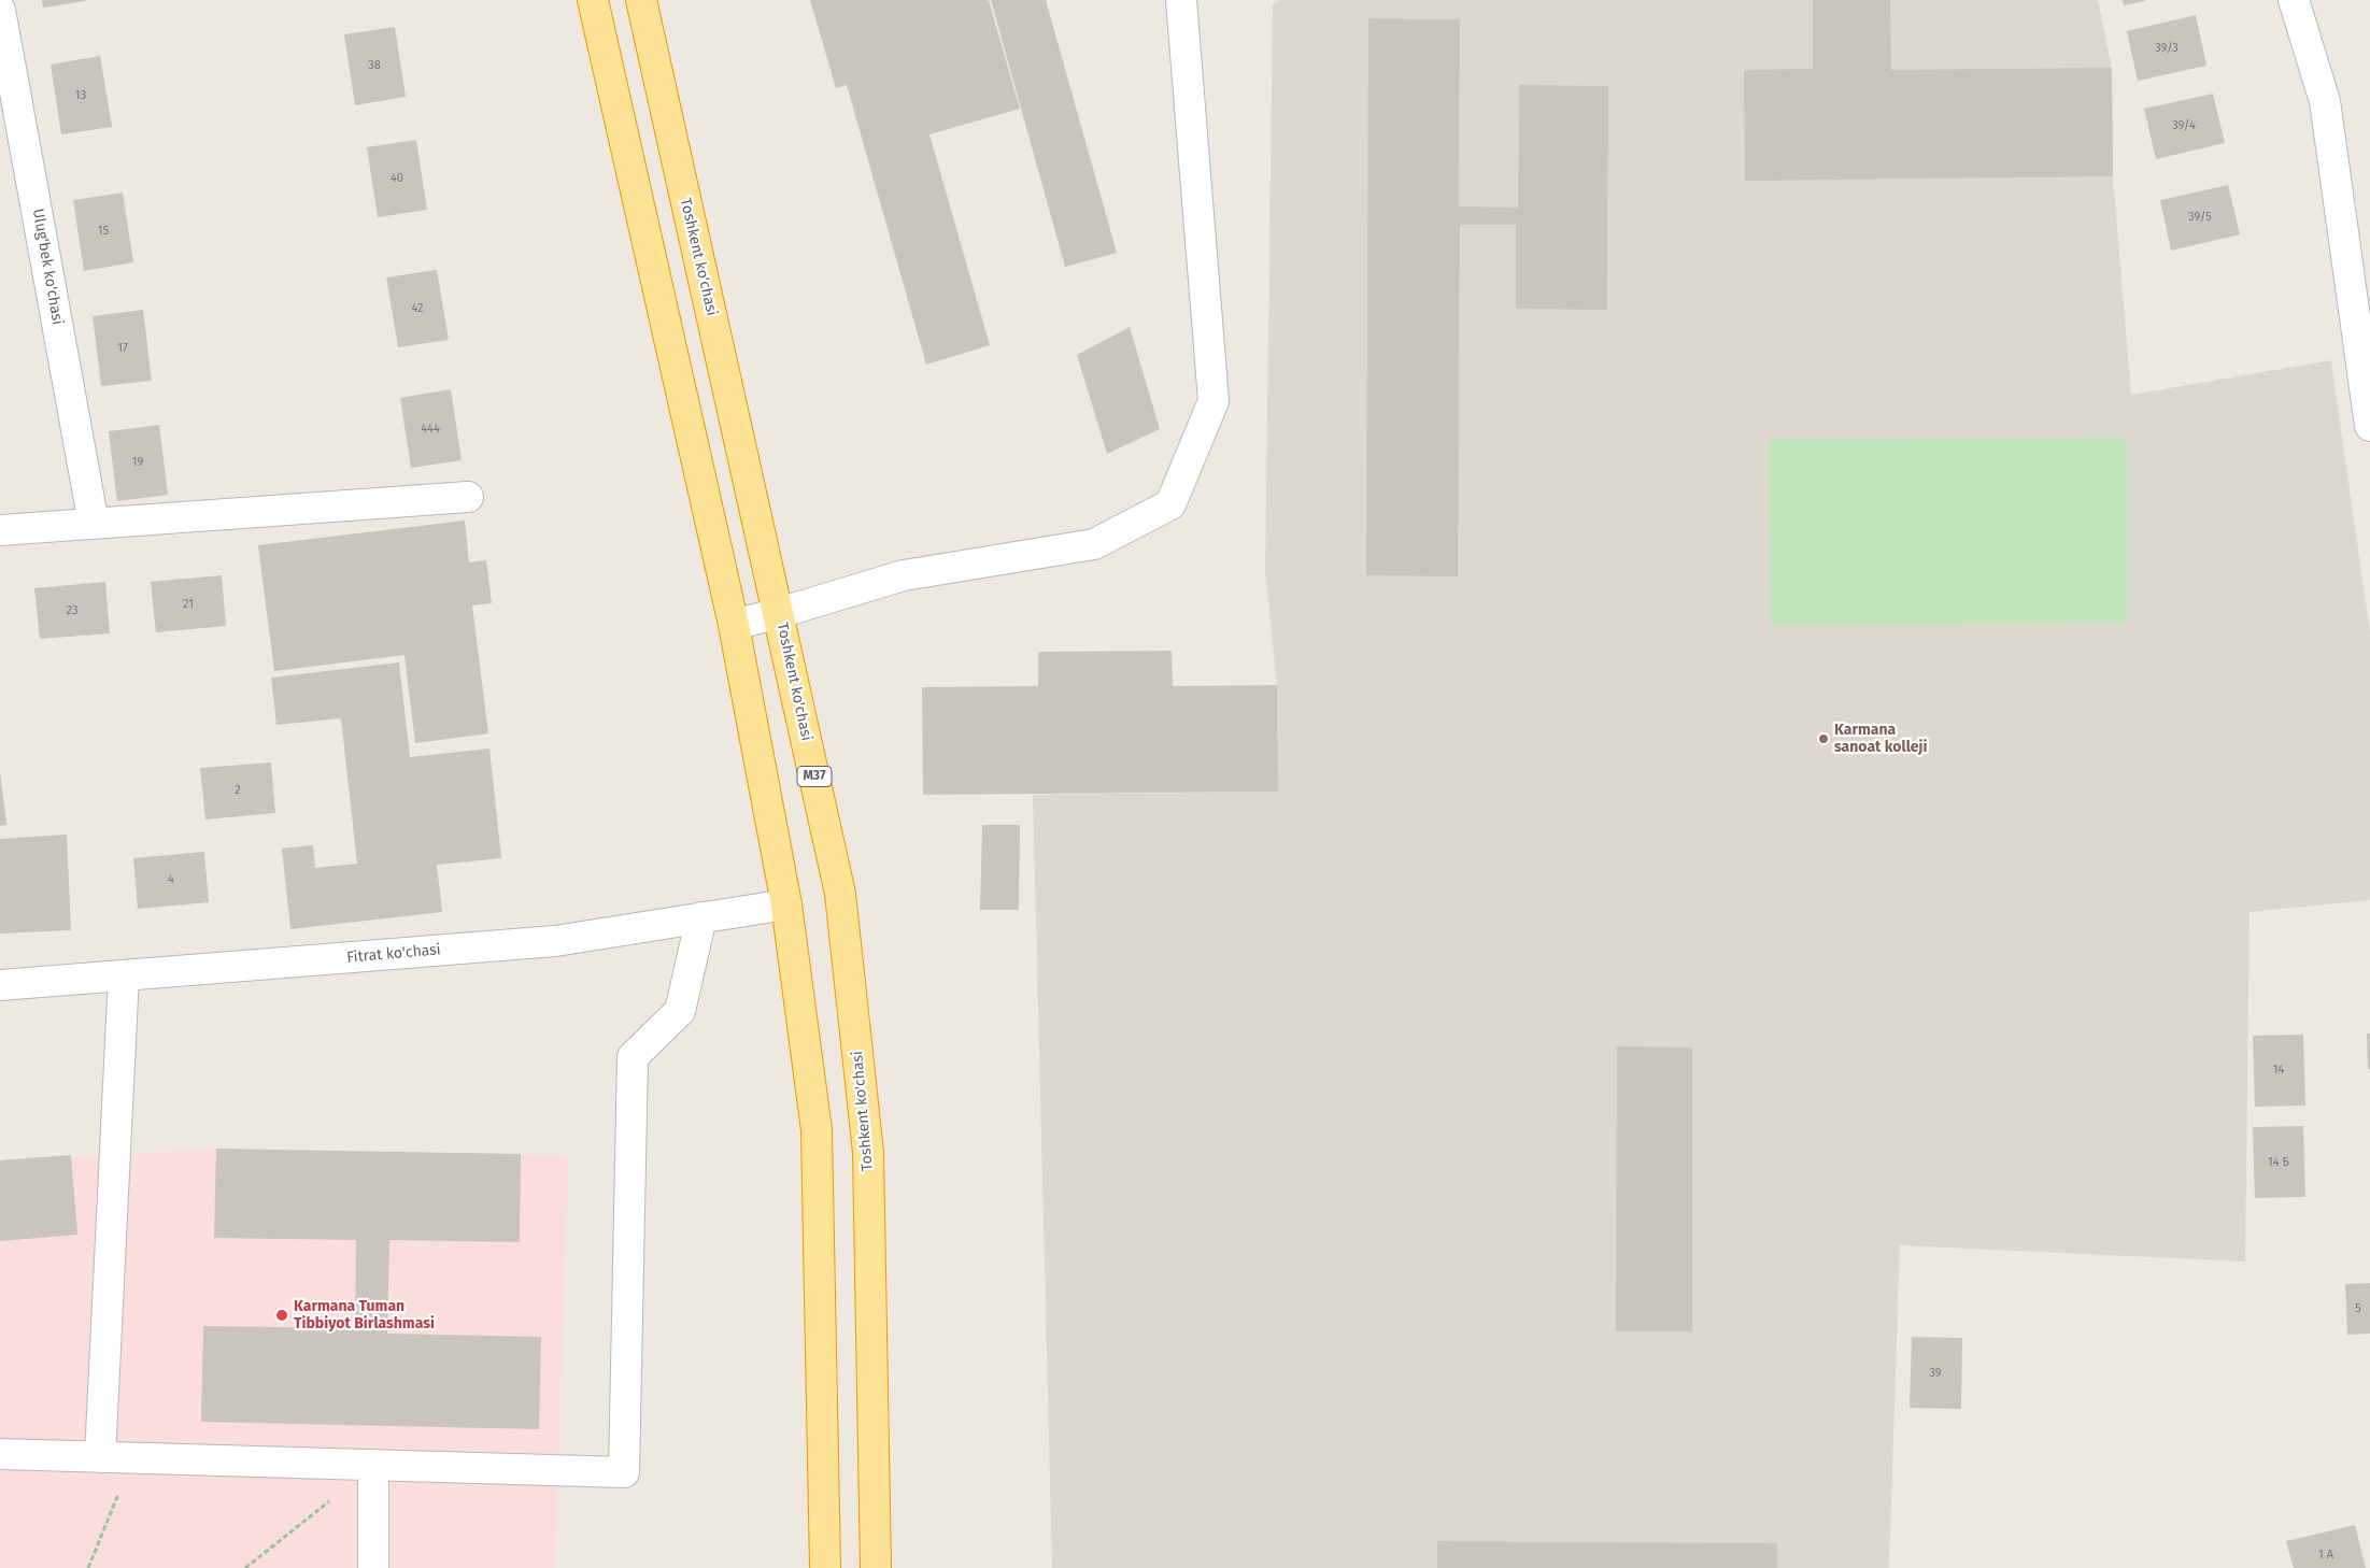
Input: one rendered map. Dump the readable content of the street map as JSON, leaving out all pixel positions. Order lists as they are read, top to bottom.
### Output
{
  "streets": {
    "highway": ["Toshkent ko'chasi", "M37"],
    "street": ["Ulug'bek ko'chasi", "Fitrat ko'chasi"]
  },
  "places": ["Karmana sanoat kolleji", "Karmana Tuman Tibbiyot Birlashmasi"],
  "house_numbers": [
    "39/3",
    "38",
    "13",
    "39/4",
    "40",
    "39/5",
    "15",
    "42",
    "17",
    "444",
    "19",
    "21",
    "23",
    "2",
    "4",
    "14",
    "14 Б",
    "5",
    "39",
    "1 А"
  ]
}
